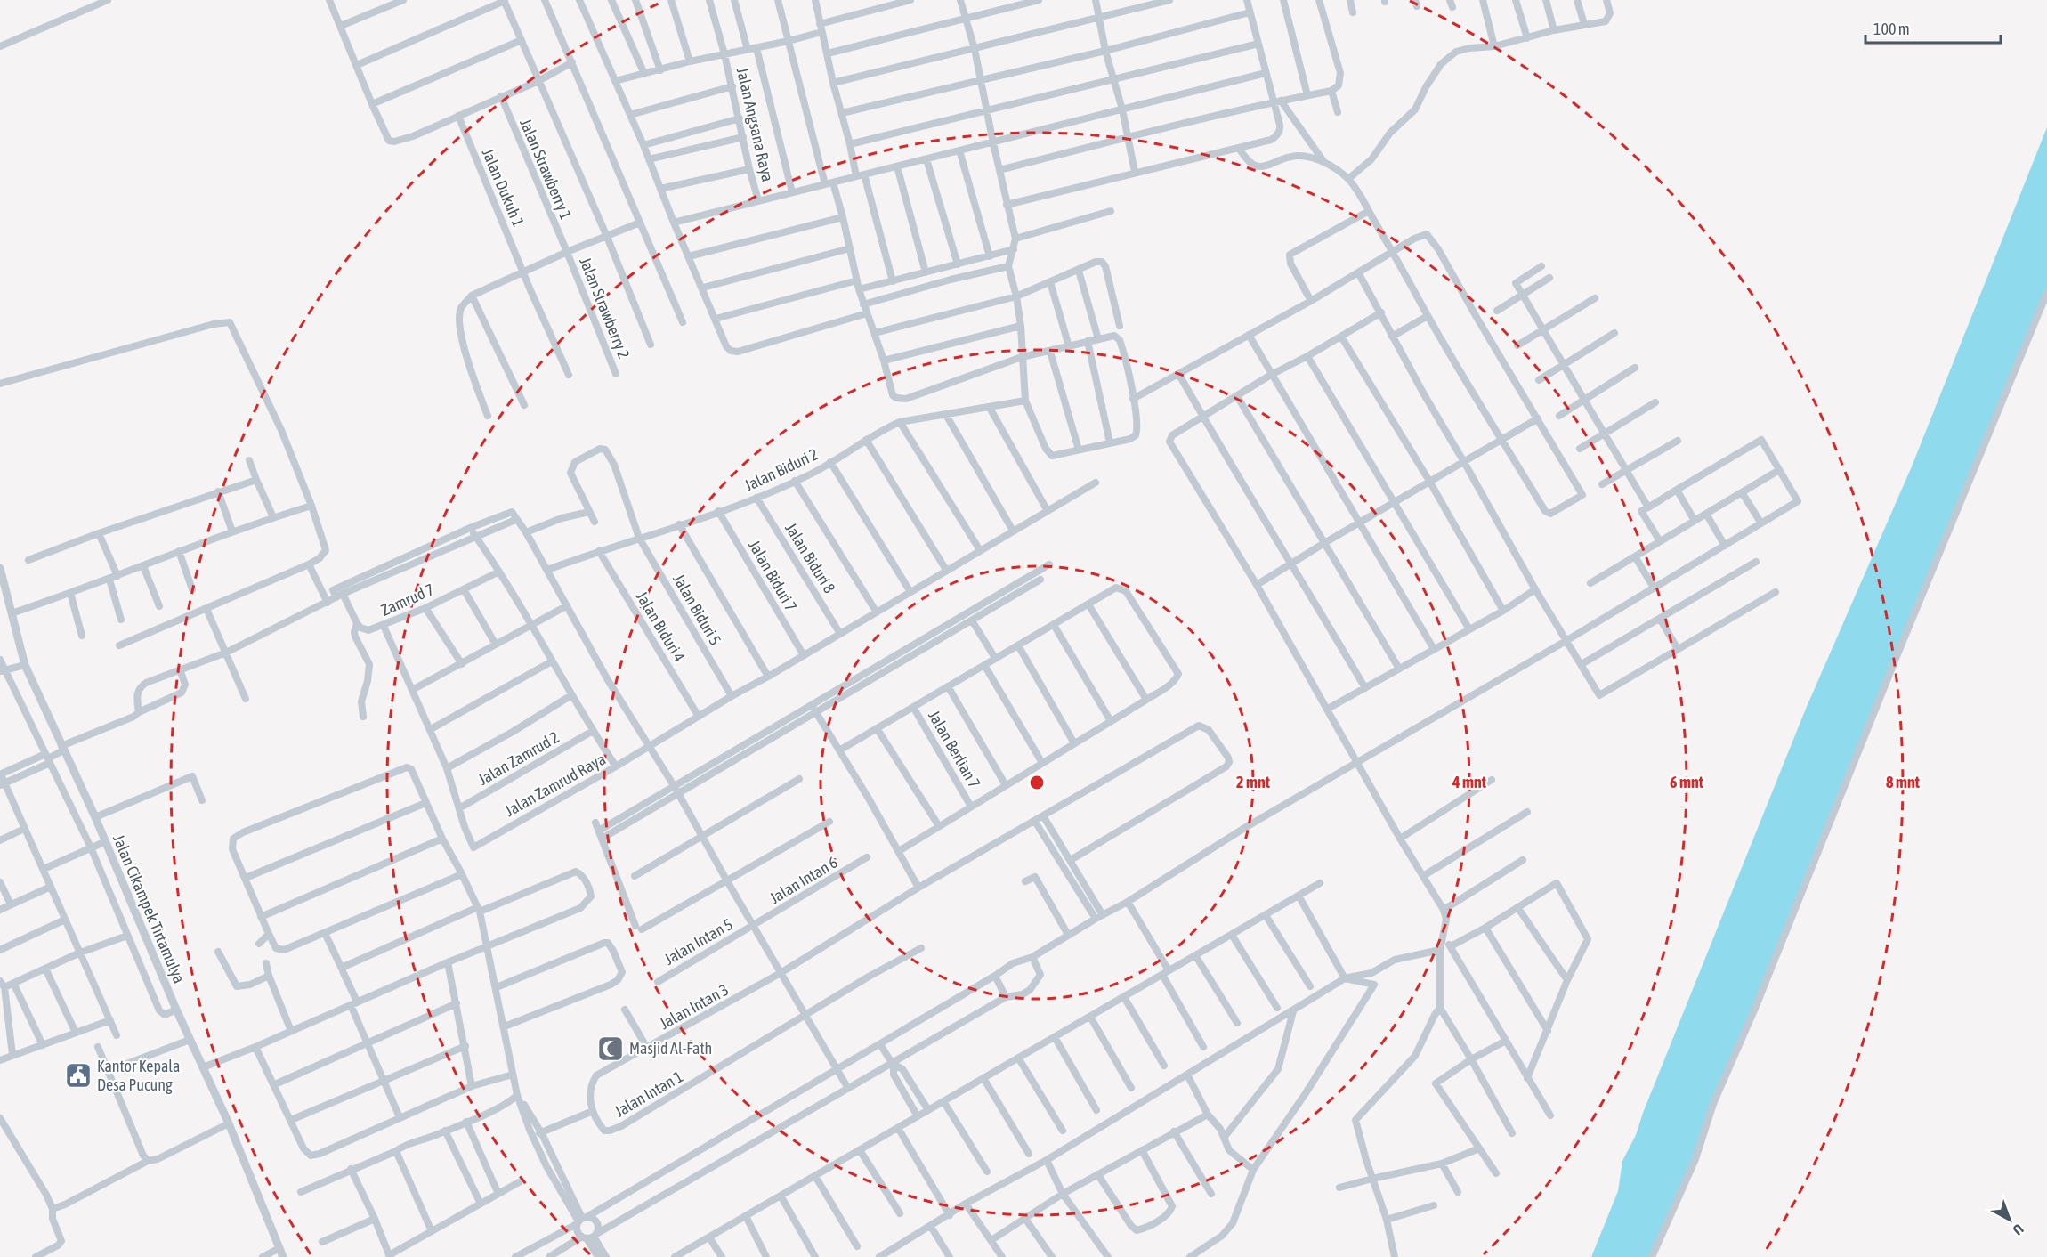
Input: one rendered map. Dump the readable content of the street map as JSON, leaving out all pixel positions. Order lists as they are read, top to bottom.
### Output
{
  "streets": {
    "street": [
      "Jalan Angsana Raya",
      "Jalan Strawberry 1",
      "Jalan Dukuh 1",
      "Jalan Strawberry 2",
      "Jalan Biduri 2",
      "Jalan Biduri 8",
      "Jalan Biduri 7",
      "Zamrud 7",
      "Jalan Biduri 5",
      "Jalan Biduri 4",
      "Jalan Berlian 7",
      "Jalan Zamrud 2",
      "Jalan Zamrud Raya",
      "Jalan Intan 6",
      "Jalan Cikampek Tirtamulya",
      "Jalan Intan 5",
      "Jalan Intan 3",
      "Jalan Intan 1"
    ]
  },
  "crossings": [
    ["Jalan Strawberry 1", "Jalan Strawberry 2"],
    ["Jalan Biduri 2", "Jalan Biduri 8"],
    ["Jalan Biduri 2", "Jalan Biduri 7"],
    ["Jalan Biduri 2", "Jalan Biduri 5"],
    ["Jalan Biduri 2", "Jalan Biduri 4"],
    ["Jalan Biduri 8", "Jalan Zamrud Raya"],
    ["Jalan Biduri 7", "Jalan Zamrud Raya"],
    ["Jalan Biduri 5", "Jalan Zamrud Raya"],
    ["Jalan Biduri 4", "Jalan Zamrud Raya"],
    ["Jalan Zamrud 2", "Jalan Zamrud Raya"],
    ["Jalan Intan 6", "Jalan Intan 5"],
    ["Jalan Intan 3", "Jalan Intan 1"]
  ],
  "places": {
    "mosque": ["Masjid Al-Fath"],
    "public building": ["Kantor Kepala Desa Pucung"]
  },
  "scale_bar": "100 m",
  "north": "bottom right",
  "rings": [
    "2 mnt",
    "4 mnt",
    "6 mnt",
    "8 mnt"
  ]
}
